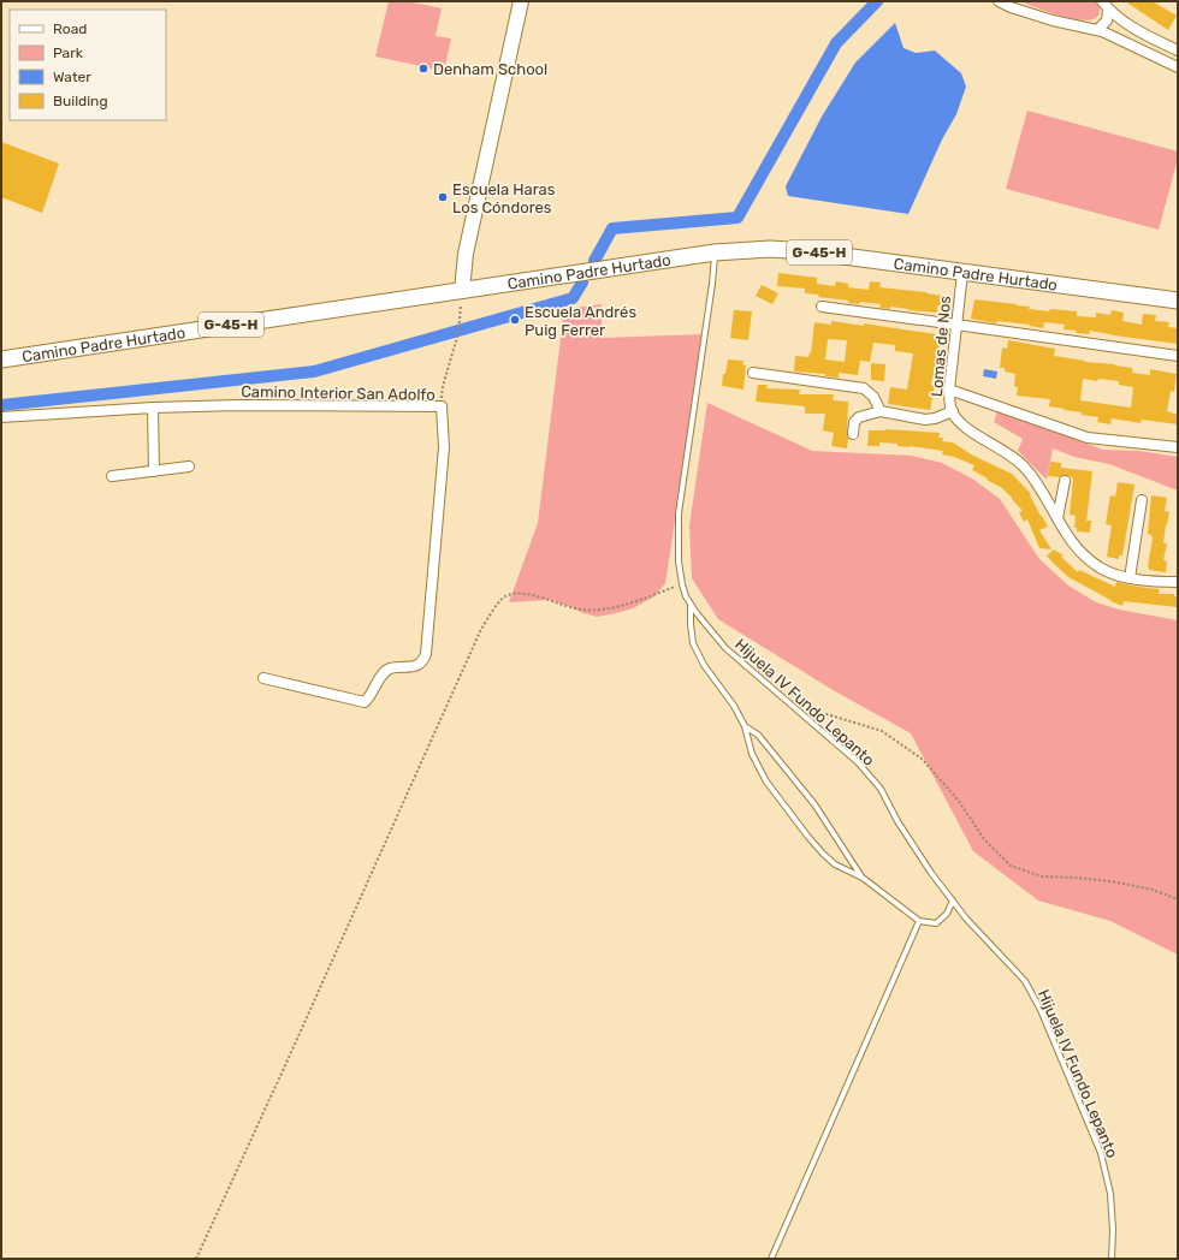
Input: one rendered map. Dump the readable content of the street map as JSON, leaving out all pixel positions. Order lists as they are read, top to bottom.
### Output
{
  "streets": {
    "main road": ["G-45-H", "Camino Padre Hurtado"],
    "street": ["Lomas de Nos", "Camino Interior San Adolfo"],
    "lane": ["Hijuela IV Fundo Lepanto"]
  },
  "crossings": [
    ["Camino Padre Hurtado", "Lomas de Nos"],
    ["Camino Padre Hurtado", "Hijuela IV Fundo Lepanto"]
  ],
  "places": ["Denham School", "Escuela Haras Los Cóndores", "Escuela Andrés Puig Ferrer"],
  "legend": [
    "Road",
    "Park",
    "Water",
    "Building"
  ]
}
